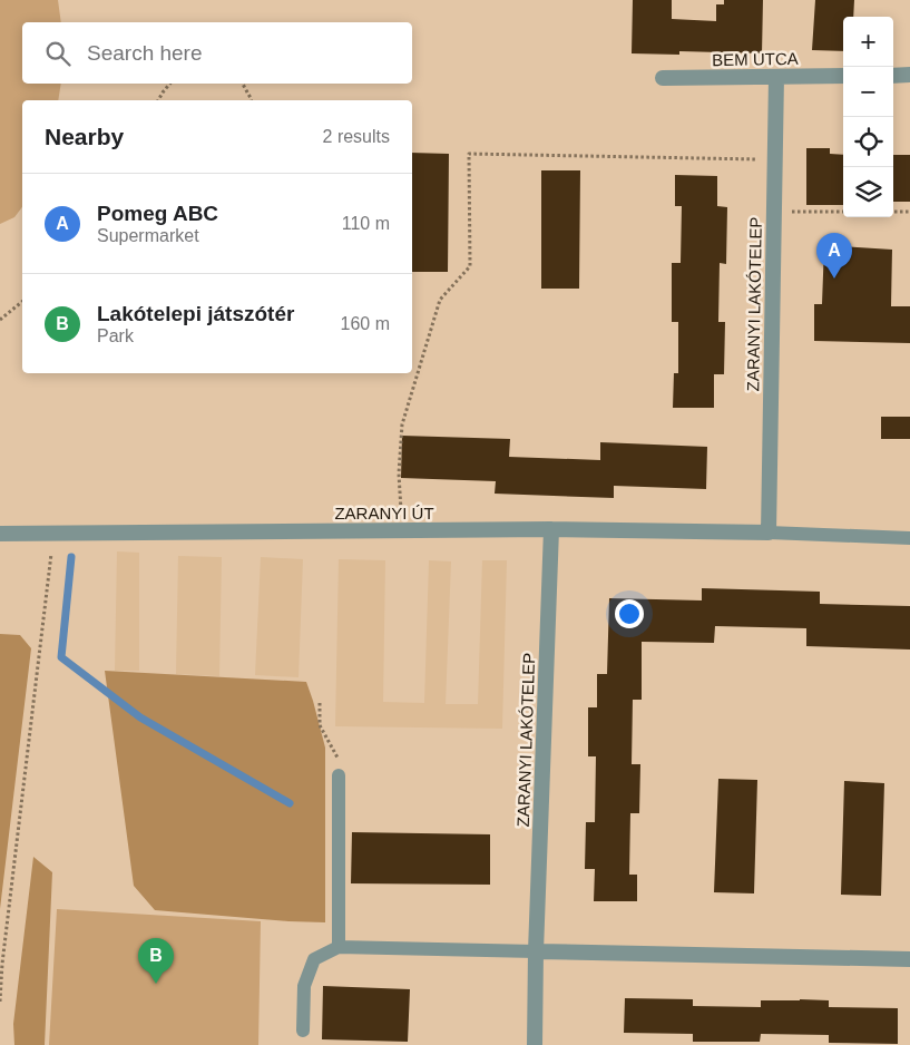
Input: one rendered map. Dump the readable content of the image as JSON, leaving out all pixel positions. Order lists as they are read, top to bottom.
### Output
{
  "streets": {
    "street": ["BEM UTCA", "ZARANYI LAKÓTELEP", "ZARANYI ÚT"]
  },
  "crossings": [
    ["BEM UTCA", "ZARANYI LAKÓTELEP"],
    ["ZARANYI LAKÓTELEP", "ZARANYI ÚT"]
  ],
  "page": {
    "map_buttons": ["+", "−"],
    "search": "Search here",
    "heading": ["Nearby", "2 results"],
    "list": [
      {
        "mark": "A",
        "name": "Pomeg ABC",
        "note": "Supermarket",
        "value": "110 m"
      },
      {
        "mark": "B",
        "name": "Lakótelepi játszótér",
        "note": "Park",
        "value": "160 m"
      }
    ],
    "pins": ["A", "B"]
  }
}
